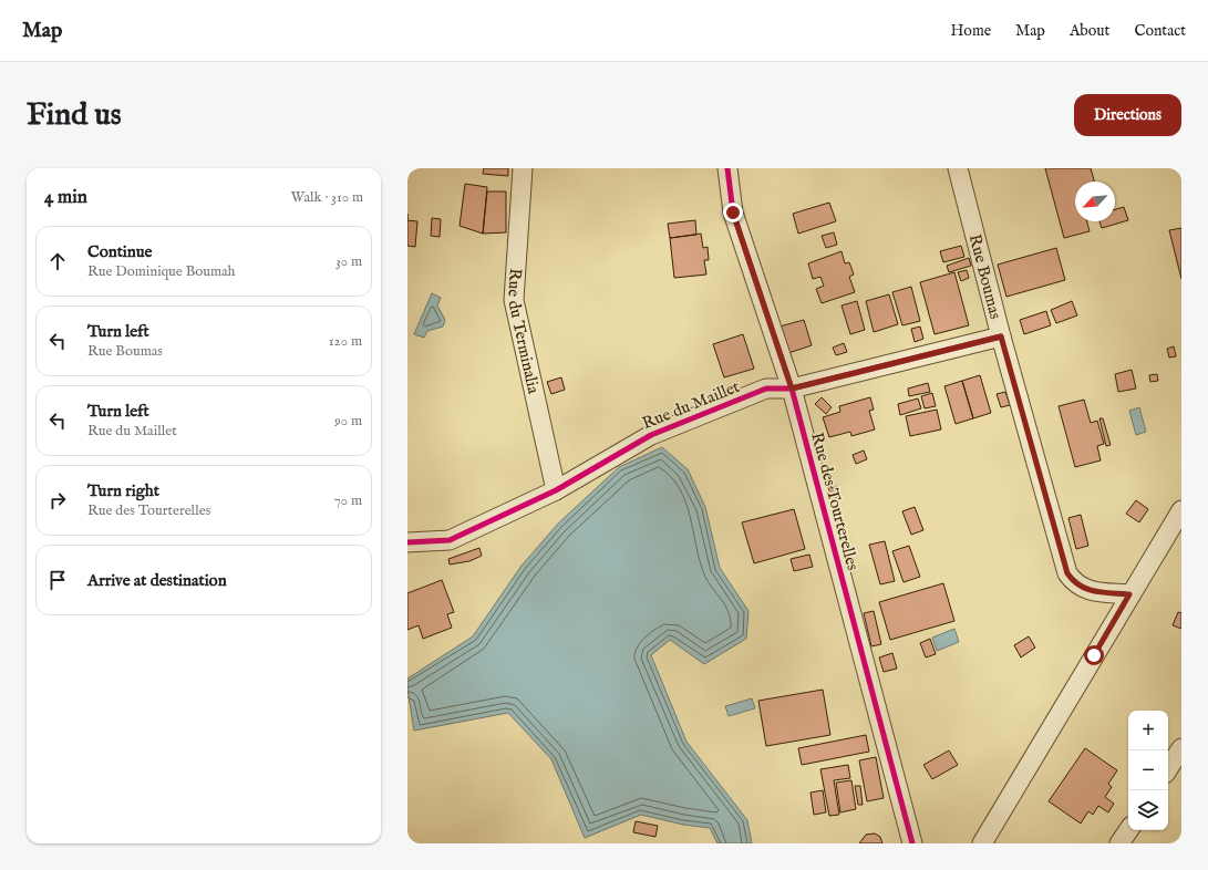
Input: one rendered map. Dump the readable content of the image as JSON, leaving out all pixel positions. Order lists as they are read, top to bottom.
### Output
{
  "streets": {
    "street": [
      "Rue Boumas",
      "Rue du Terminalia",
      "Rue du Maillet",
      "Rue des Tourterelles"
    ]
  },
  "crossings": [
    ["Rue Boumas", "Rue du Maillet"],
    ["Rue du Terminalia", "Rue du Maillet"],
    ["Rue du Maillet", "Rue des Tourterelles"]
  ],
  "north": "bottom left",
  "page": {
    "header": "Map",
    "nav": [
      "Home",
      "Map",
      "About",
      "Contact"
    ],
    "buttons": "Directions",
    "title": "Find us",
    "heading": ["4 min", "Walk · 310 m"],
    "list": [
      ["Continue", "Rue Dominique Boumah", "30 m"],
      ["Turn left", "Rue Boumas", "120 m"],
      ["Turn left", "Rue du Maillet", "90 m"],
      ["Turn right", "Rue des Tourterelles", "70 m"],
      "Arrive at destination"
    ],
    "map_buttons": ["+", "−"]
  }
}
